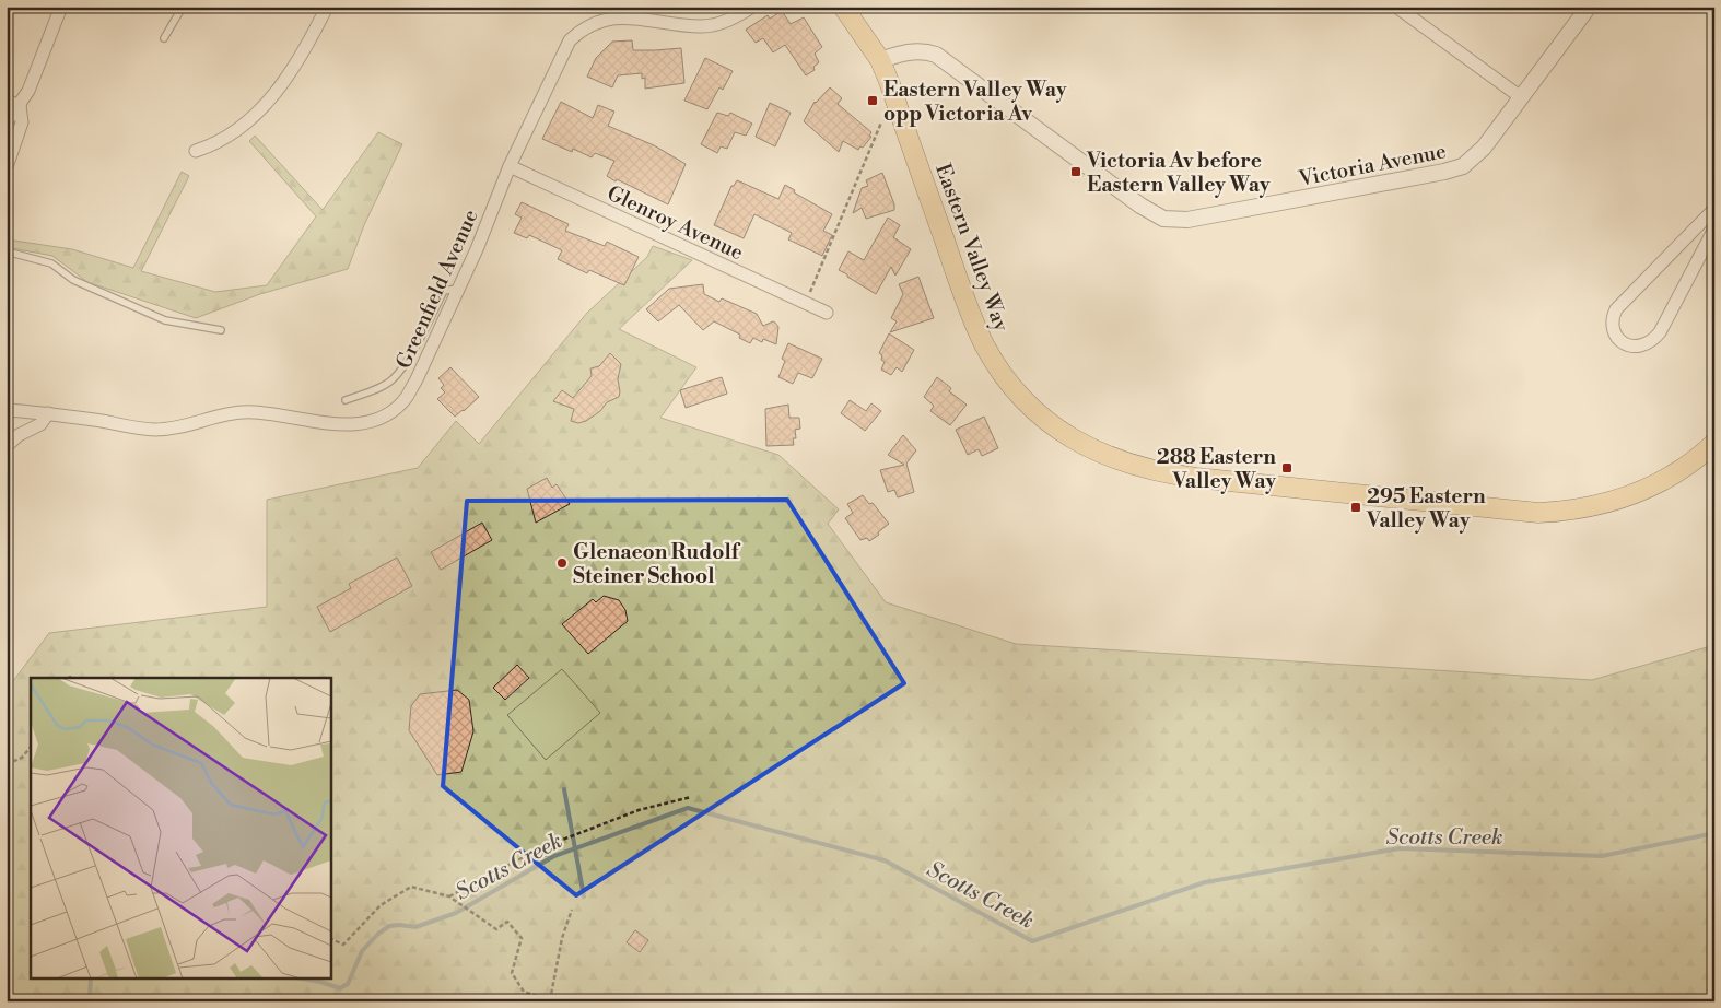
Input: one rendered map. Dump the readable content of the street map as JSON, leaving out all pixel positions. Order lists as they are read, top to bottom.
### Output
{
  "streets": {
    "main road": ["Eastern Valley Way"],
    "street": ["Victoria Avenue", "Glenroy Avenue", "Greenfield Avenue"]
  },
  "crossings": [
    ["Victoria Avenue", "Eastern Valley Way"],
    ["Glenroy Avenue", "Greenfield Avenue"]
  ],
  "water": ["Scotts Creek"],
  "places": {
    "transit": [
      "Eastern Valley Way opp Victoria Av",
      "Victoria Av before Eastern Valley Way",
      "288 Eastern Valley Way",
      "295 Eastern Valley Way"
    ],
    "other": ["Glenaeon Rudolf Steiner School"]
  }
}
